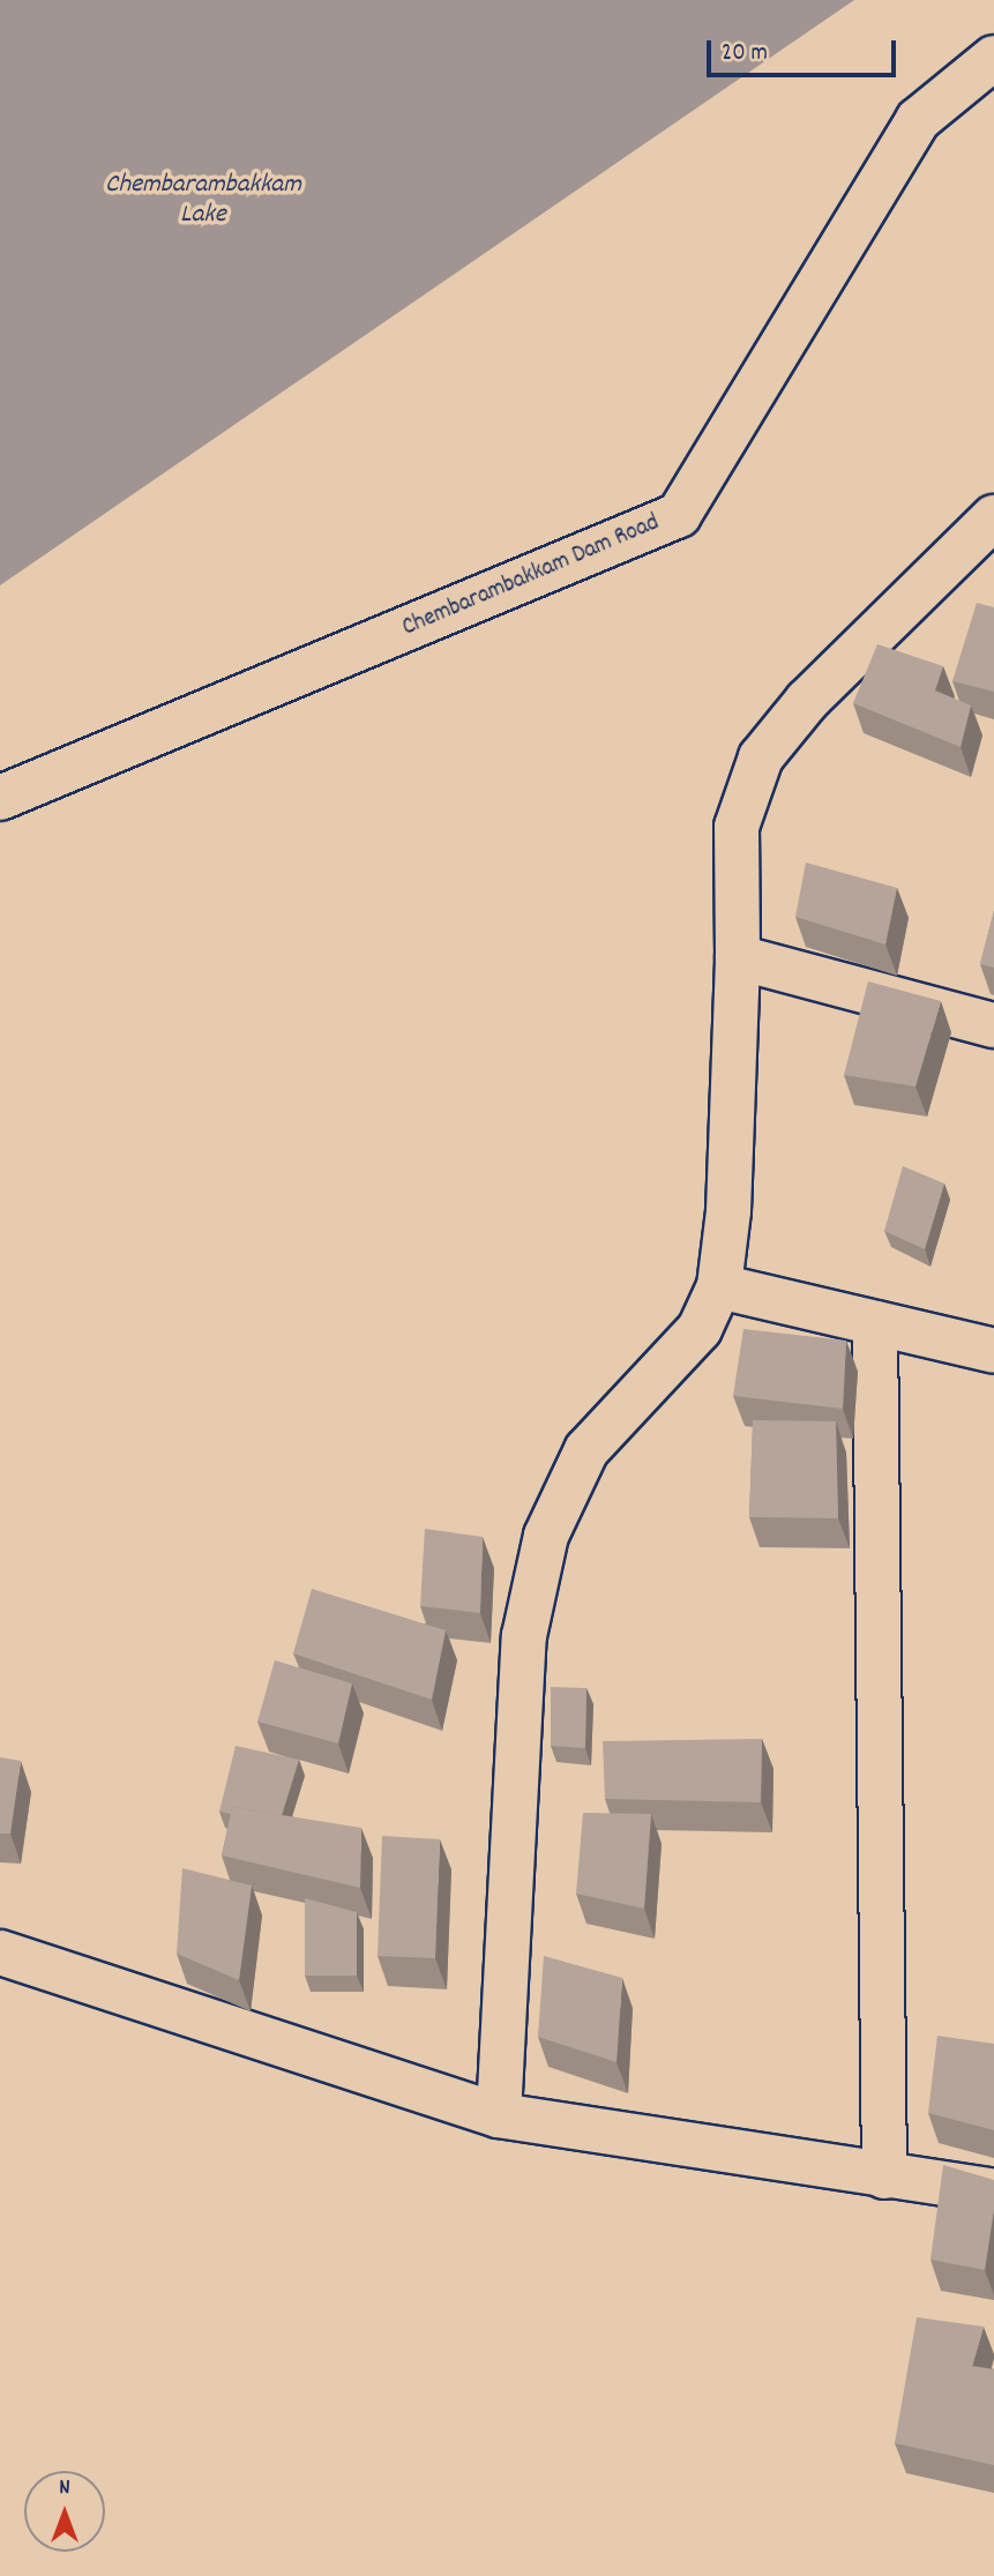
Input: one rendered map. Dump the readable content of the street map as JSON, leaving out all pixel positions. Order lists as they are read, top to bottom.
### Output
{
  "streets": {
    "street": ["Chembarambakkam Dam Road"]
  },
  "water": ["Chembarambakkam Lake"],
  "scale_bar": "20 m",
  "north": "top"
}
